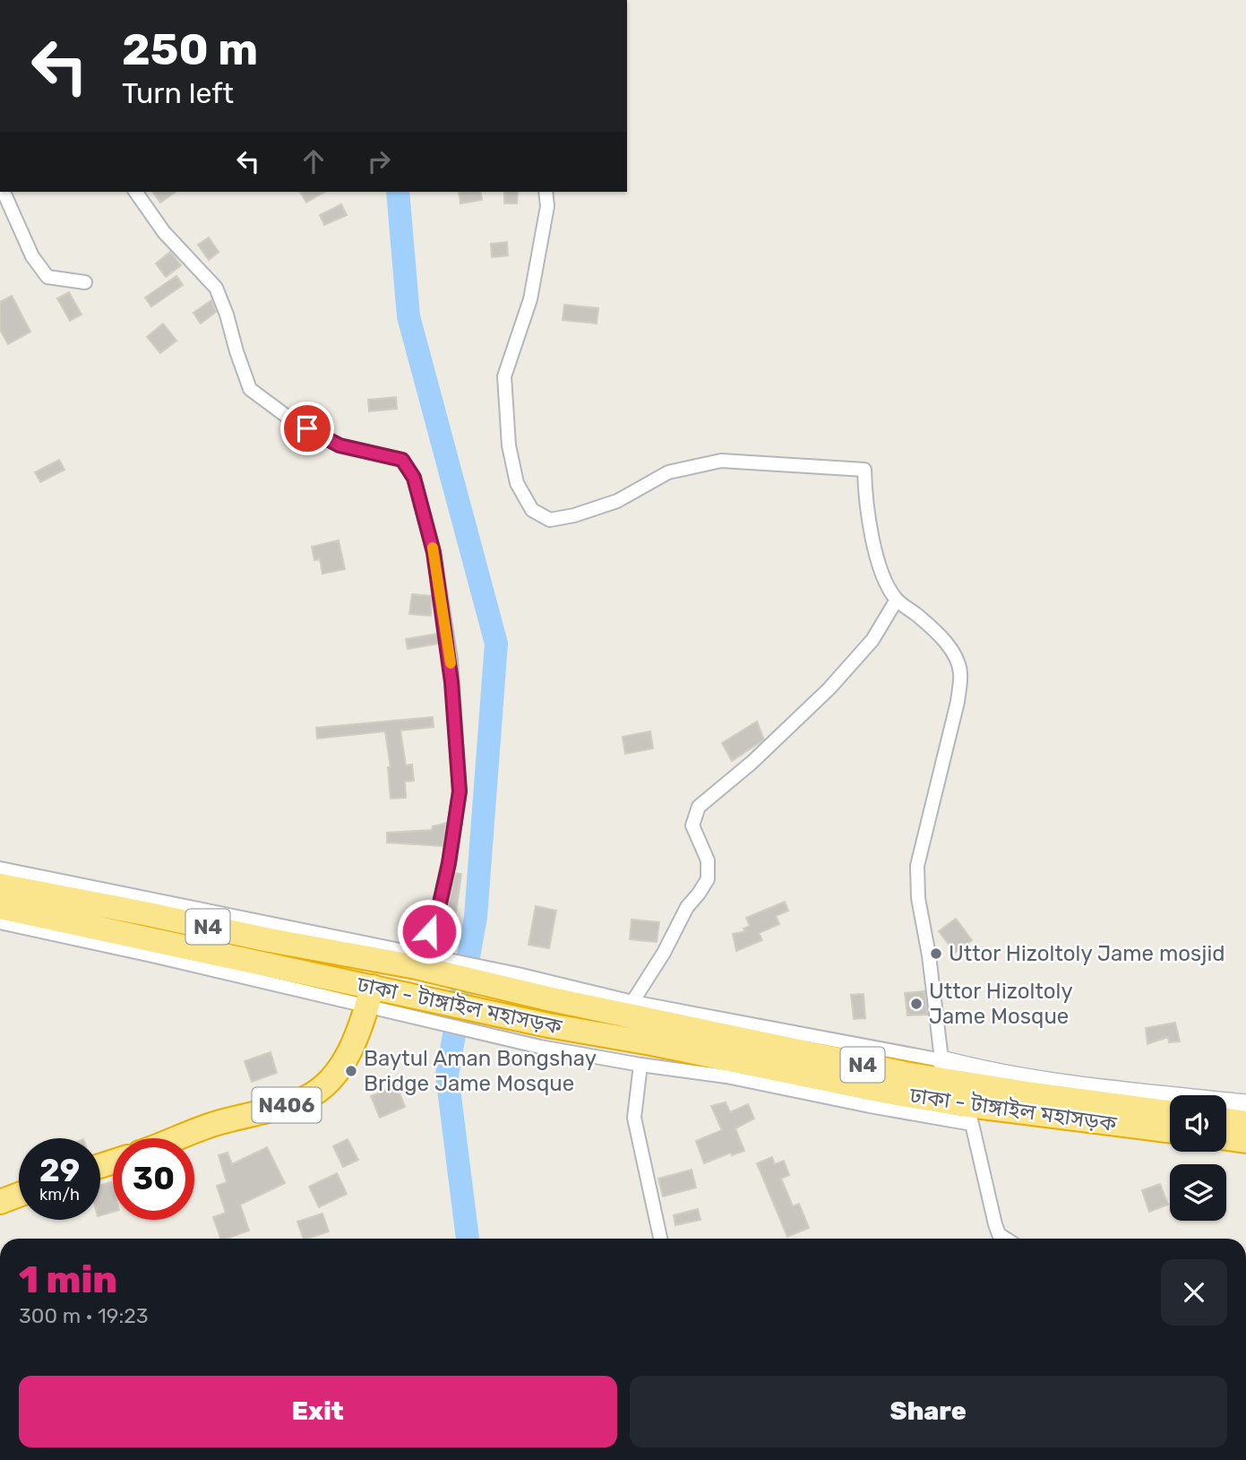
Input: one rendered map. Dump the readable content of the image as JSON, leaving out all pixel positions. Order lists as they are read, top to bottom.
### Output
{
  "streets": {
    "highway": ["N4", "ঢাকা - টাঙ্গাইল মহাসড়ক", "N406"]
  },
  "crossings": [
    ["N4", "ঢাকা - টাঙ্গাইল মহাসড়ক"],
    ["ঢাকা - টাঙ্গাইল মহাসড়ক", "N406"]
  ],
  "places": ["Uttor Hizoltoly Jame mosjid", "Uttor Hizoltoly Jame Mosque", "Baytul Aman Bongshay Bridge Jame Mosque"],
  "page": {
    "turn": ["250 m", "Turn left"],
    "speed": "29 km/h",
    "limit": "30",
    "heading": ["1 min", "300 m · 19:23"],
    "buttons": ["Exit", "Share"]
  }
}
